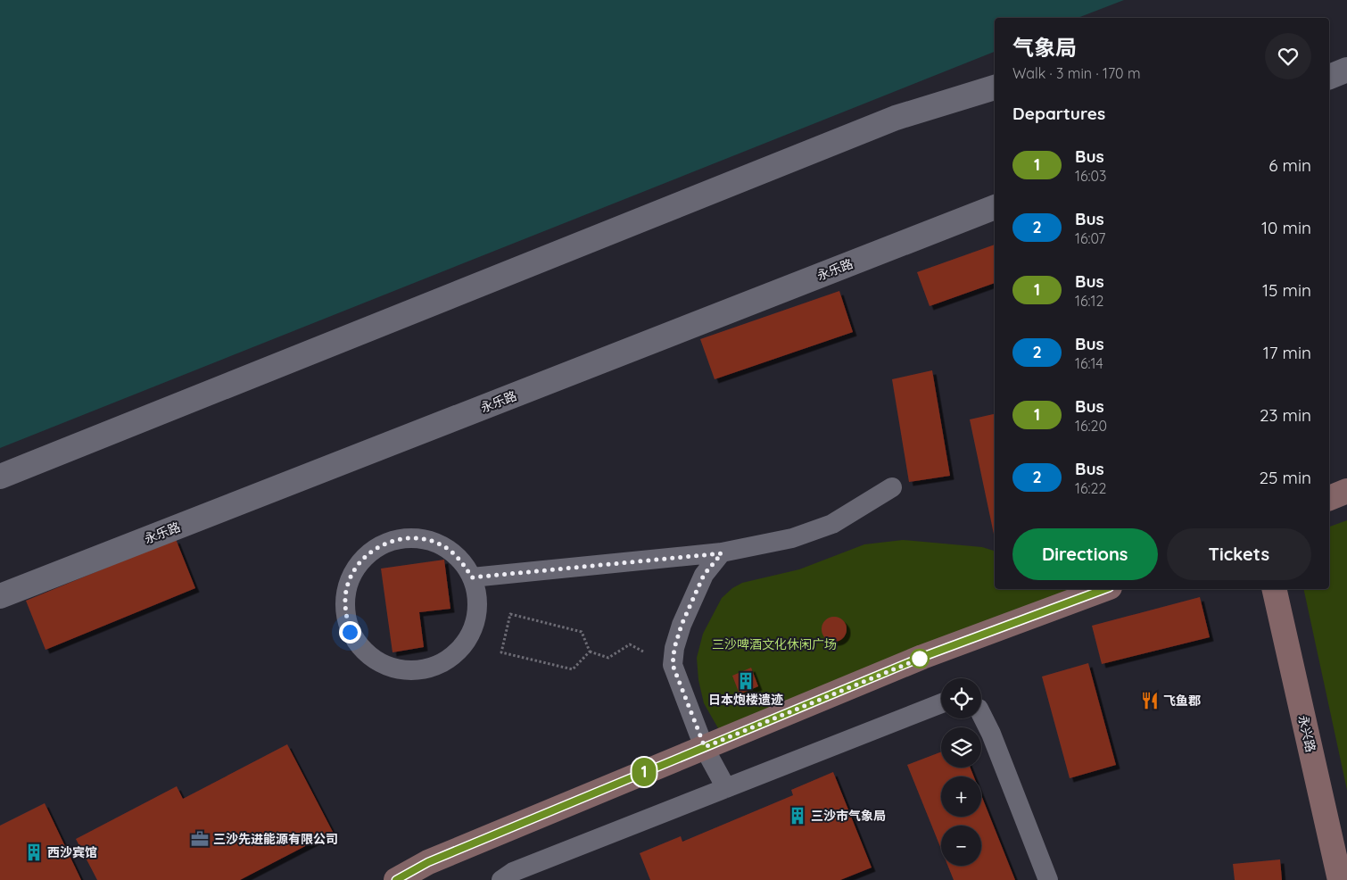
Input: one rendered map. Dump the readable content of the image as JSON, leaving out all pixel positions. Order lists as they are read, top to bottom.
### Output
{
  "streets": {
    "street": ["永乐路", "永兴路"]
  },
  "parks": ["三沙啤酒文化休闲广场"],
  "places": {
    "building": ["日本炮楼遗迹", "三沙市气象局", "西沙宾馆"],
    "restaurant": ["飞鱼郡"],
    "office": ["三沙先进能源有限公司"]
  },
  "lines": ["bus line 1"],
  "page": {
    "on_map": "1",
    "heading": [
      ["气象局", "Walk · 3 min · 170 m"],
      "Departures"
    ],
    "list": [
      {
        "mark": "1",
        "name": "Bus",
        "note": "16:03",
        "value": "6 min"
      },
      {
        "mark": "2",
        "name": "Bus",
        "note": "16:07",
        "value": "10 min"
      },
      {
        "mark": "1",
        "name": "Bus",
        "note": "16:12",
        "value": "15 min"
      },
      {
        "mark": "2",
        "name": "Bus",
        "note": "16:14",
        "value": "17 min"
      },
      {
        "mark": "1",
        "name": "Bus",
        "note": "16:20",
        "value": "23 min"
      },
      {
        "mark": "2",
        "name": "Bus",
        "note": "16:22",
        "value": "25 min"
      }
    ],
    "buttons": ["Directions", "Tickets"],
    "map_buttons": ["+", "−"]
  }
}
